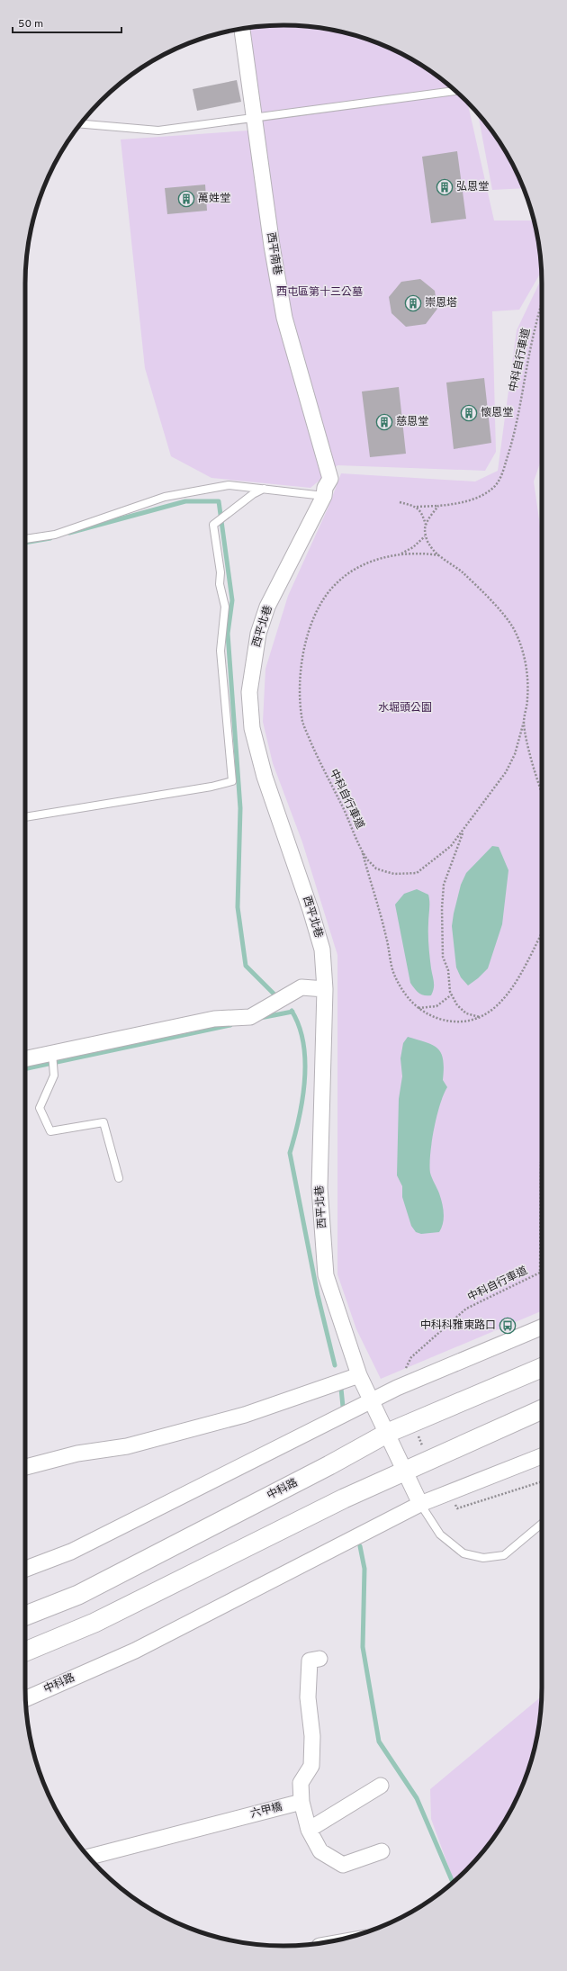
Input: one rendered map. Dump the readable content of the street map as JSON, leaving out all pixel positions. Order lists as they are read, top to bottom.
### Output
{
  "streets": {
    "street": [
      "西平南巷",
      "西平北巷",
      "中科路",
      "六甲橋"
    ],
    "path": ["中科自行車道"]
  },
  "crossings": [
    ["西平南巷", "西平北巷"],
    ["西平北巷", "中科路"]
  ],
  "parks": ["西屯區第十三公墓", "水堀頭公園"],
  "places": {
    "building": [
      "弘恩堂",
      "萬姓堂",
      "崇恩塔",
      "懷恩堂",
      "慈恩堂"
    ],
    "bus stop": ["中科科雅東路口"]
  },
  "scale_bar": "50 m"
}
